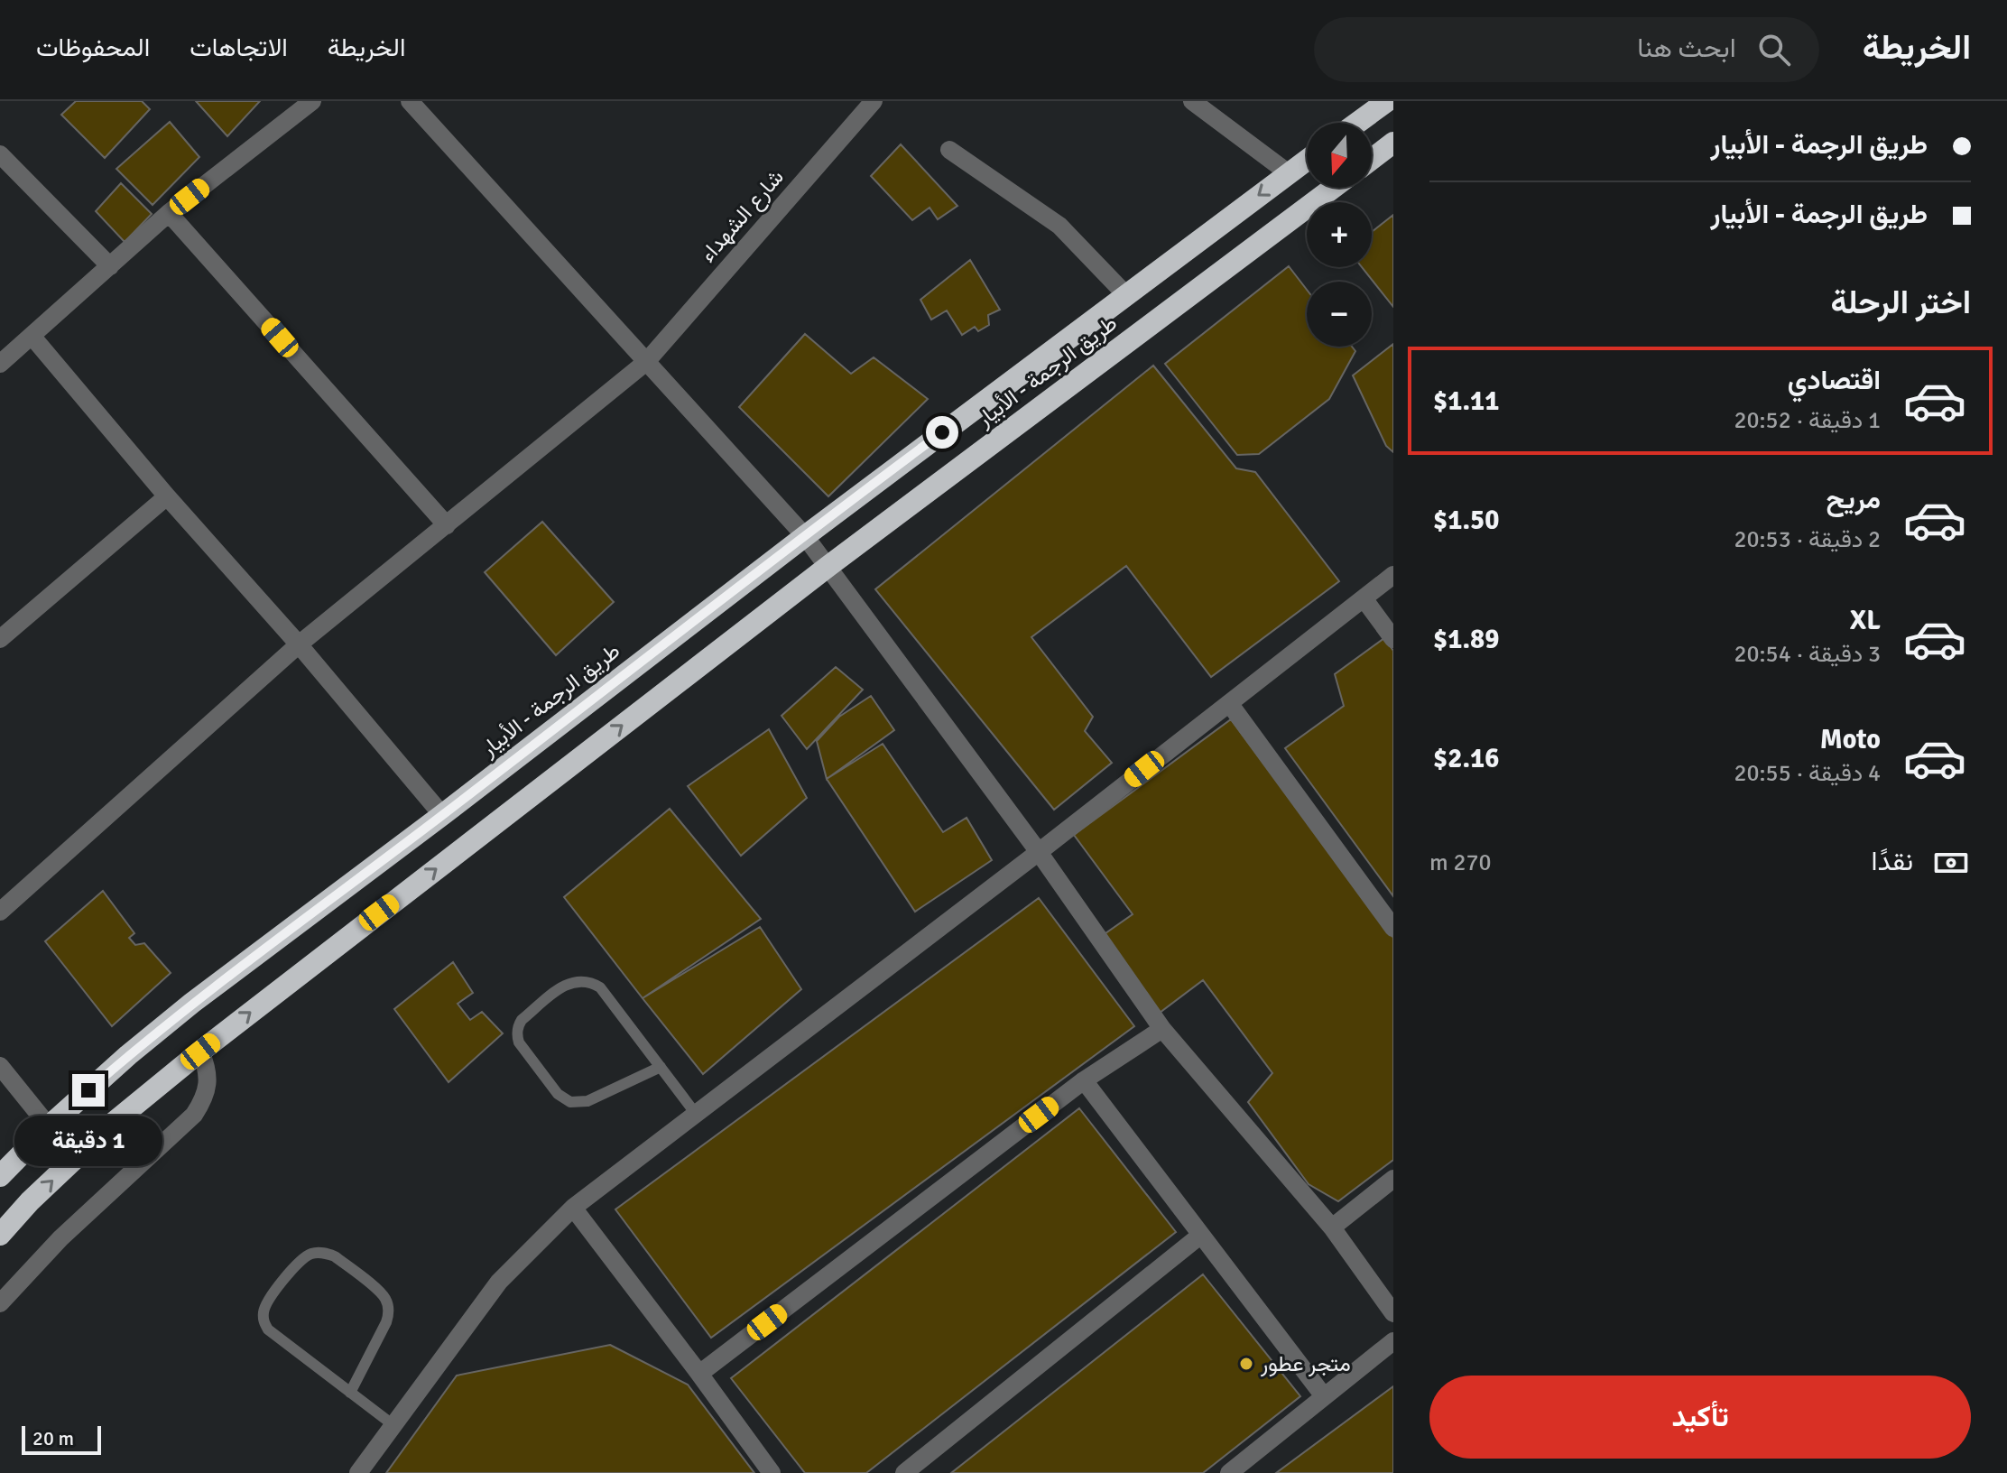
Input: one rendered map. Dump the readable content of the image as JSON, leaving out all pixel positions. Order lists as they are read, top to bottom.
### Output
{
  "streets": {
    "highway": ["طريق الرجمة - الأبيار"],
    "street": ["شارع الشهداء"]
  },
  "places": ["متجر عطور"],
  "scale_bar": "20 m",
  "north": "bottom",
  "page": {
    "header": "الخريطة",
    "search": "ابحث هنا",
    "nav": ["الخريطة", "الاتجاهات", "المحفوظات"],
    "banner": ["طريق الرجمة - الأبيار", "طريق الرجمة - الأبيار"],
    "map_buttons": ["+", "−"],
    "heading": "اختر الرحلة",
    "list": [
      {
        "name": "اقتصادي",
        "note": "1 دقيقة · 20:52",
        "value": "$1.11"
      },
      {
        "name": "مريح",
        "note": "2 دقيقة · 20:53",
        "value": "$1.50"
      },
      {
        "name": "XL",
        "note": "3 دقيقة · 20:54",
        "value": "$1.89"
      },
      {
        "name": "Moto",
        "note": "4 دقيقة · 20:55",
        "value": "$2.16"
      }
    ],
    "pay": ["نقدًا", "270 m"],
    "bubble": "1 دقيقة",
    "buttons": "تأكيد",
    "scale": "20 m"
  }
}
